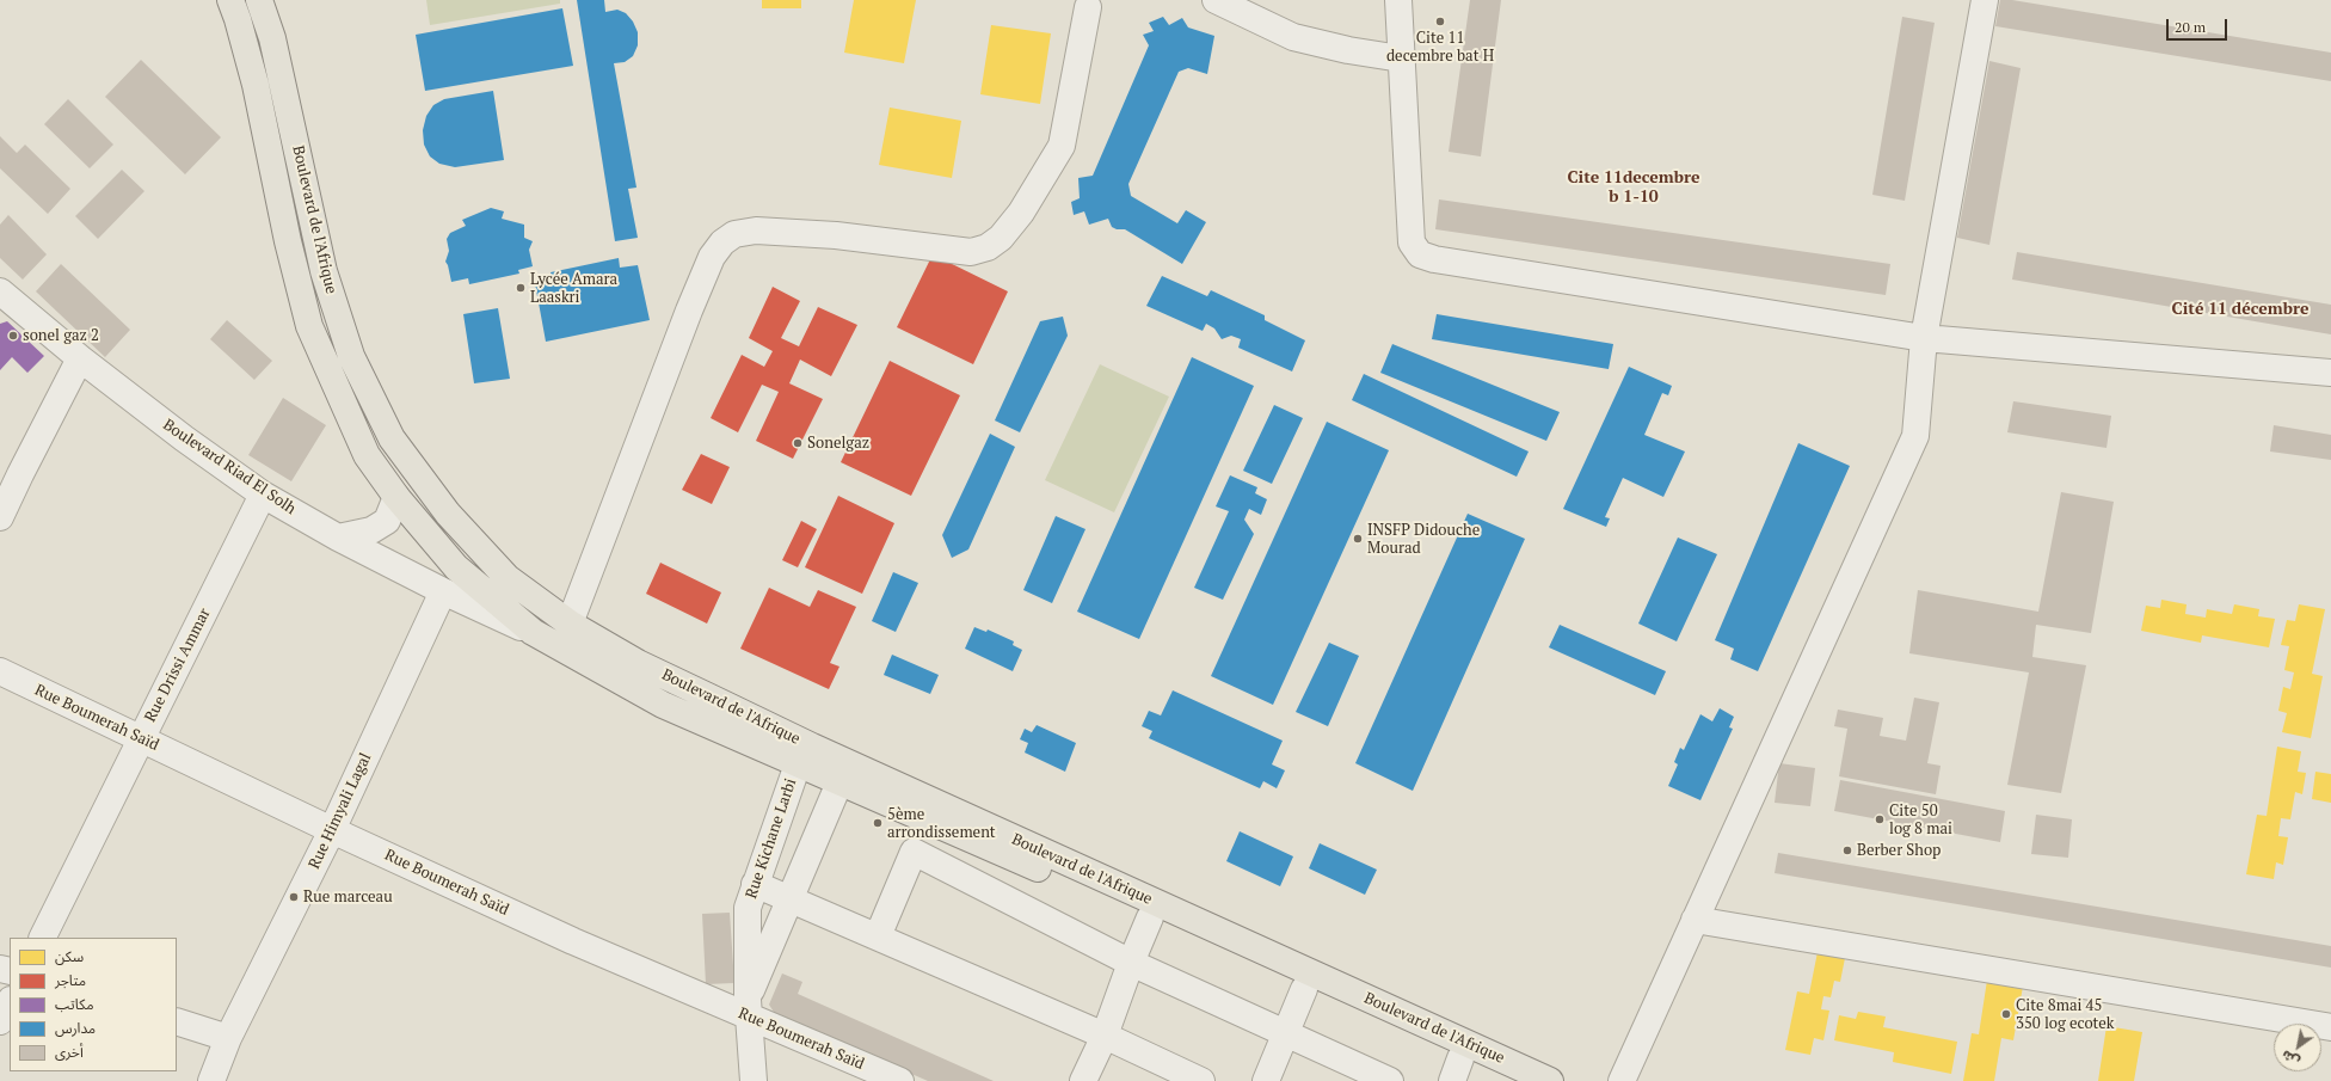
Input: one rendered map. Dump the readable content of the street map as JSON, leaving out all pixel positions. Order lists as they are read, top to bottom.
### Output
{
  "streets": {
    "main road": ["Boulevard de l'Afrique"],
    "street": [
      "Boulevard Riad El Solh",
      "Rue Drissi Ammar",
      "Rue Boumerah Saïd",
      "Rue Himyali Lagal",
      "Rue Kichane Larbi"
    ]
  },
  "crossings": [
    ["Boulevard de l'Afrique", "Boulevard Riad El Solh"],
    ["Boulevard de l'Afrique", "Rue Kichane Larbi"],
    ["Boulevard Riad El Solh", "Rue Drissi Ammar"],
    ["Boulevard Riad El Solh", "Rue Himyali Lagal"],
    ["Rue Drissi Ammar", "Rue Boumerah Saïd"],
    ["Rue Boumerah Saïd", "Rue Himyali Lagal"],
    ["Rue Boumerah Saïd", "Rue Kichane Larbi"]
  ],
  "districts": ["Cite 11decembre b 1-10", "Cité 11 décembre"],
  "places": [
    "Cite 11 decembre bat H",
    "Lycée Amara Laaskri",
    "sonel gaz 2",
    "Sonelgaz",
    "INSFP Didouche Mourad",
    "Cite 50 log 8 mai",
    "5ème arrondissement",
    "Berber Shop",
    "Rue marceau",
    "Cite 8mai 45 350 log ecotek"
  ],
  "legend": [
    "سكن",
    "متاجر",
    "مكاتب",
    "مدارس",
    "أخرى"
  ],
  "scale_bar": "20 m",
  "north": "bottom left"
}
